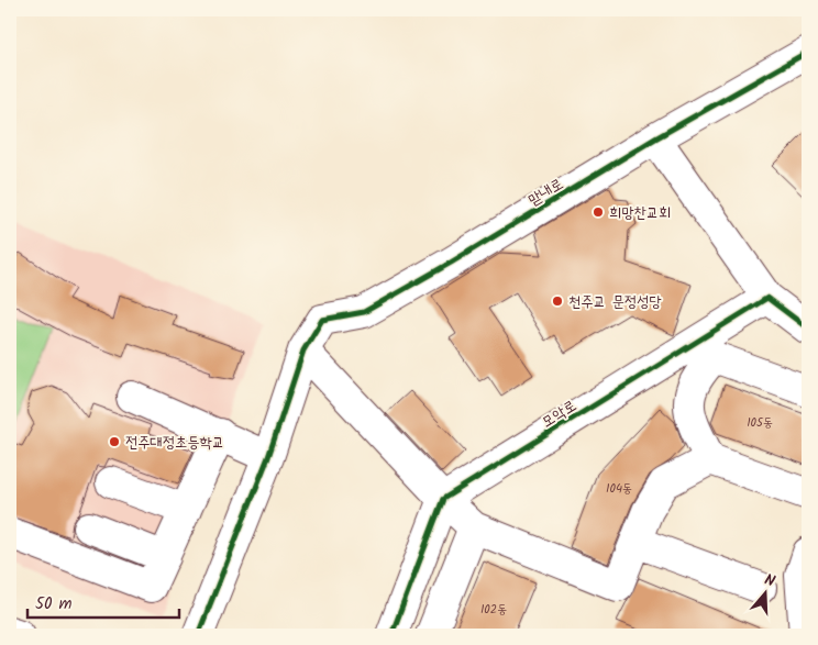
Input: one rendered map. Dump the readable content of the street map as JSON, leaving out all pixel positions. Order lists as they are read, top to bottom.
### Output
{
  "streets": {
    "street": ["맏내로", "모악로"]
  },
  "places": ["희망찬교회", "천주교 문정성당", "전주대정초등학교"],
  "house_numbers": ["105동", "104동", "102동"],
  "scale_bar": "50 m",
  "north": "top"
}
